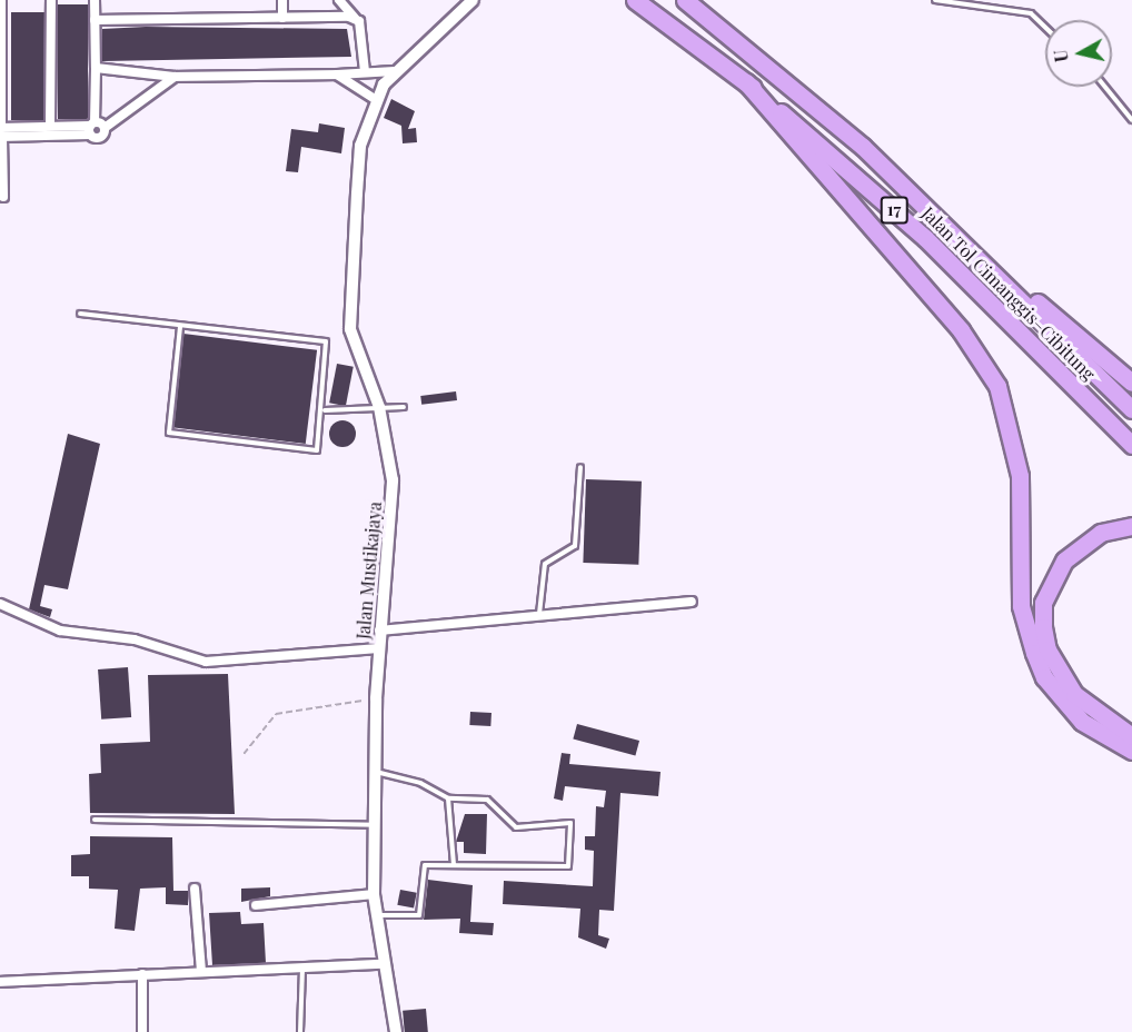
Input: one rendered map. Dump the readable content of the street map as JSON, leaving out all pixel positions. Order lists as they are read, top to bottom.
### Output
{
  "streets": {
    "highway": ["17", "Jalan Tol Cimanggis–Cibitung"],
    "street": ["Jalan Mustikajaya"]
  },
  "north": "left"
}
